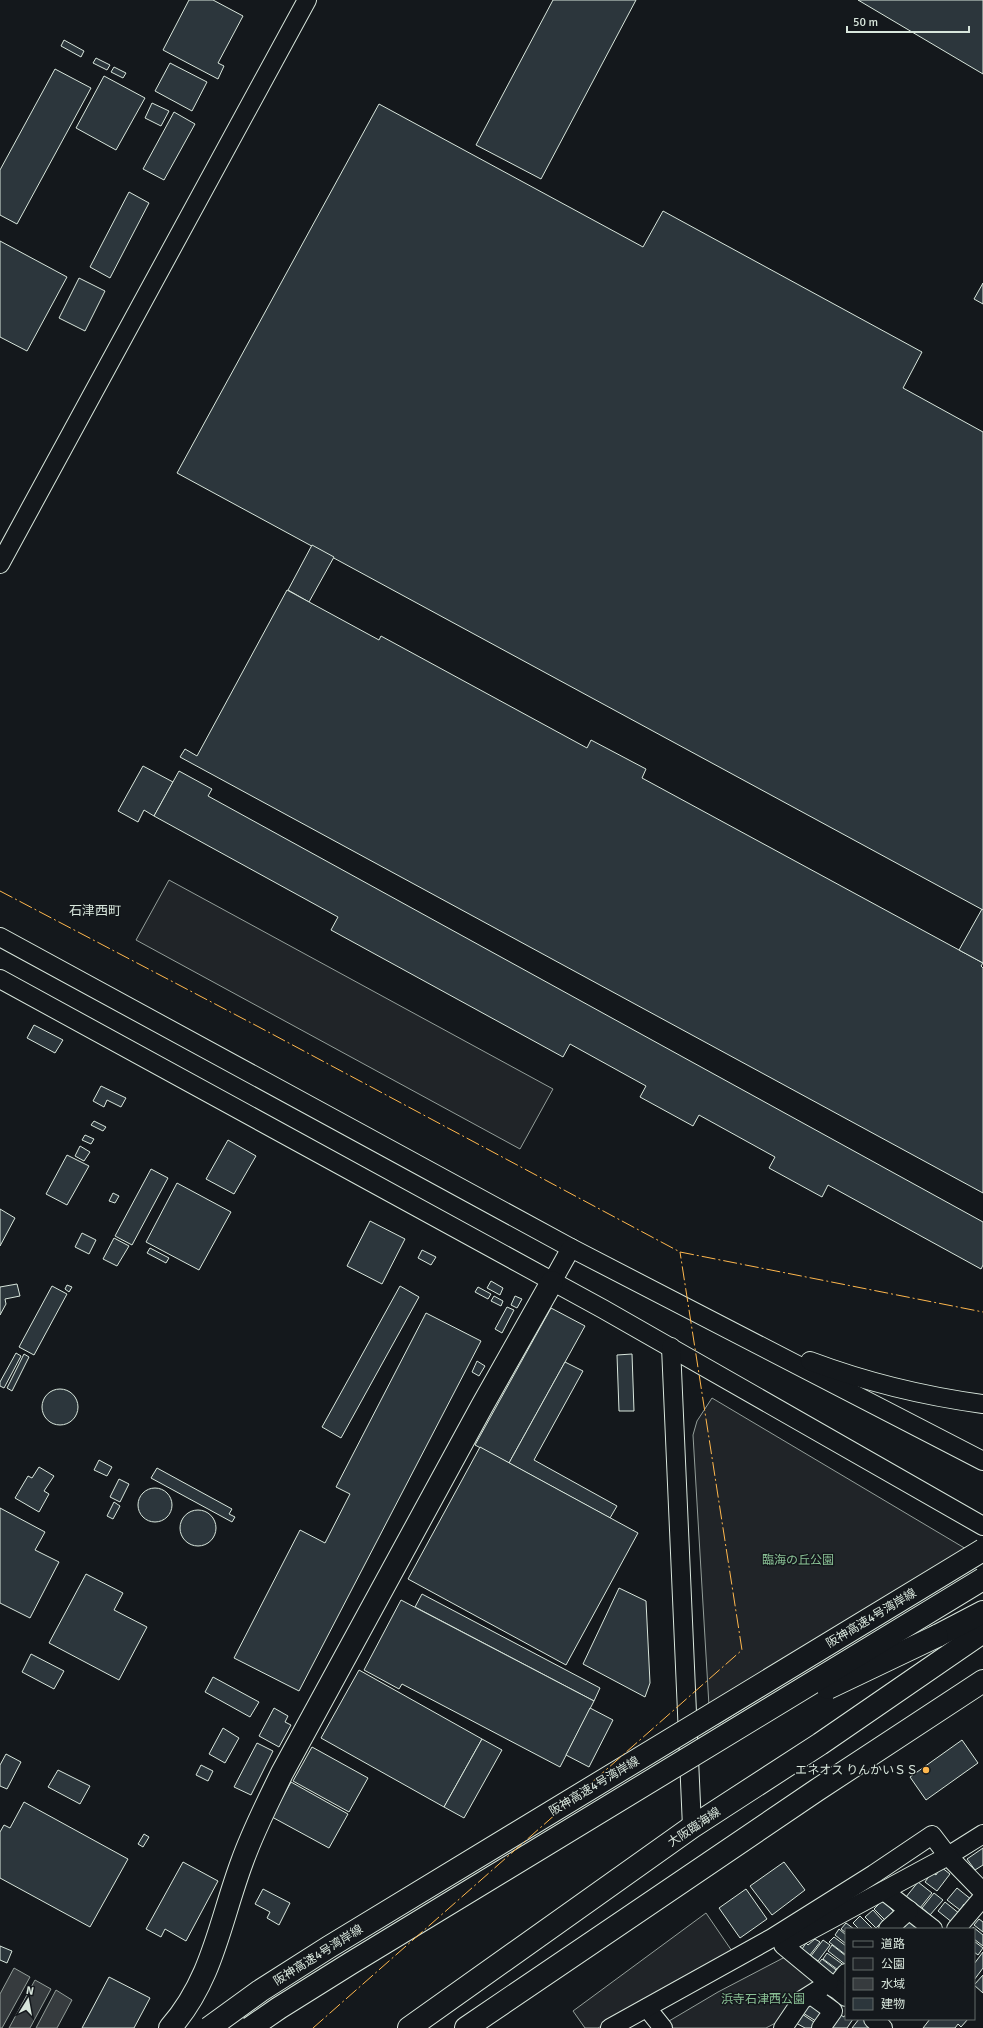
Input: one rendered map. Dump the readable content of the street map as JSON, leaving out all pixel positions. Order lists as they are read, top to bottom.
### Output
{
  "streets": {
    "main road": ["阪神高速4号湾岸線", "大阪臨海線"]
  },
  "districts": ["石津西町"],
  "parks": ["臨海の丘公園", "浜寺石津西公園"],
  "places": ["エネオス りんかいＳＳ"],
  "legend": [
    "道路",
    "公園",
    "水域",
    "建物"
  ],
  "scale_bar": "50 m",
  "north": "top"
}
